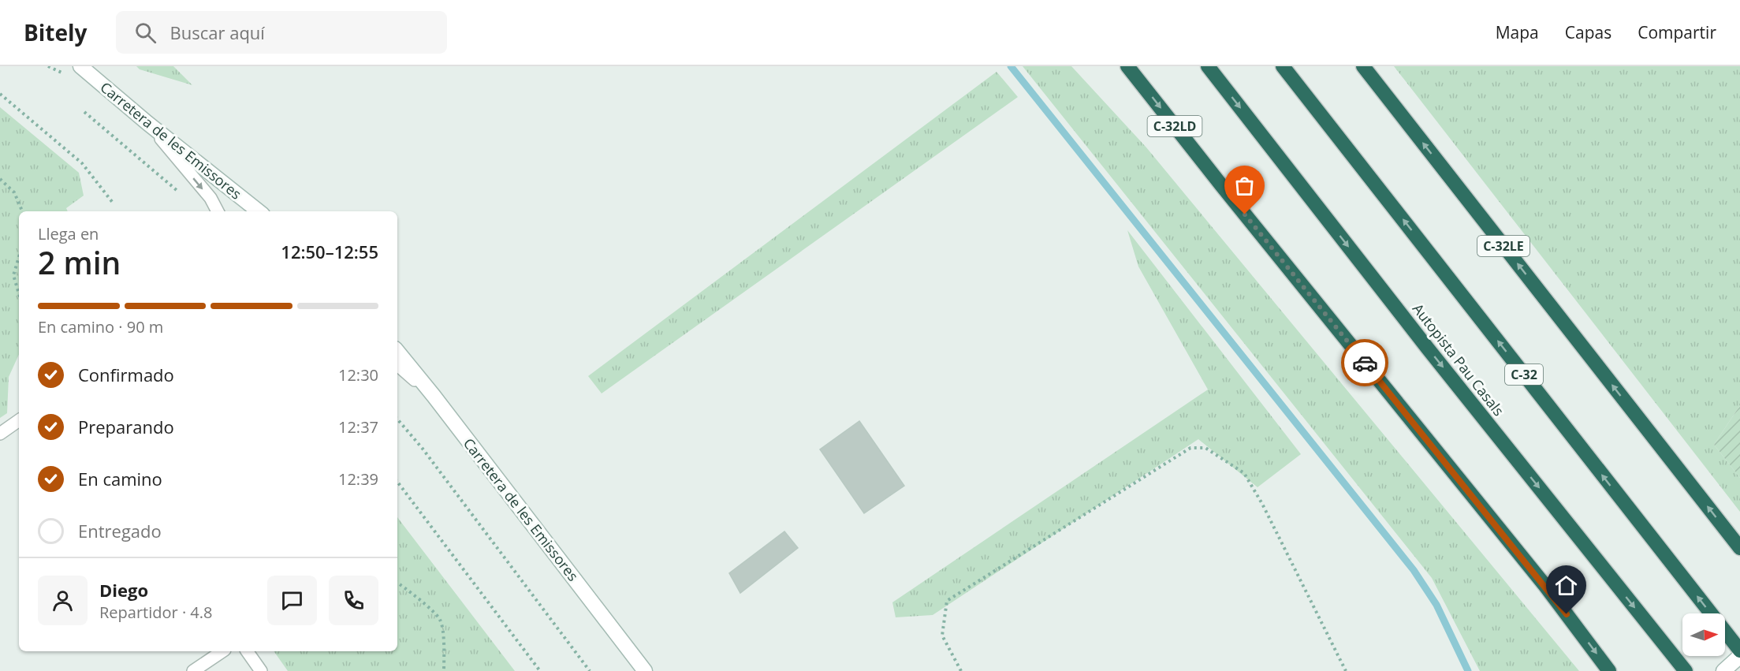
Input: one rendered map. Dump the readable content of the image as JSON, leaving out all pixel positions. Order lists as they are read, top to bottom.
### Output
{
  "streets": {
    "highway": [
      "C-32LD",
      "C-32LE",
      "Autopista Pau Casals",
      "C-32"
    ],
    "street": ["Carretera de les Emissores"]
  },
  "north": "right",
  "page": {
    "header": "Bitely",
    "search": "Buscar aquí",
    "nav": ["Mapa", "Capas", "Compartir"],
    "heading": ["2 min", "Llega en", "12:50–12:55"],
    "panel": ["Diego", "Repartidor · 4.8"],
    "bar": "En camino · 90 m",
    "list": [
      ["Confirmado", "12:30"],
      ["Preparando", "12:37"],
      ["En camino", "12:39"],
      "Entregado"
    ]
  }
}
